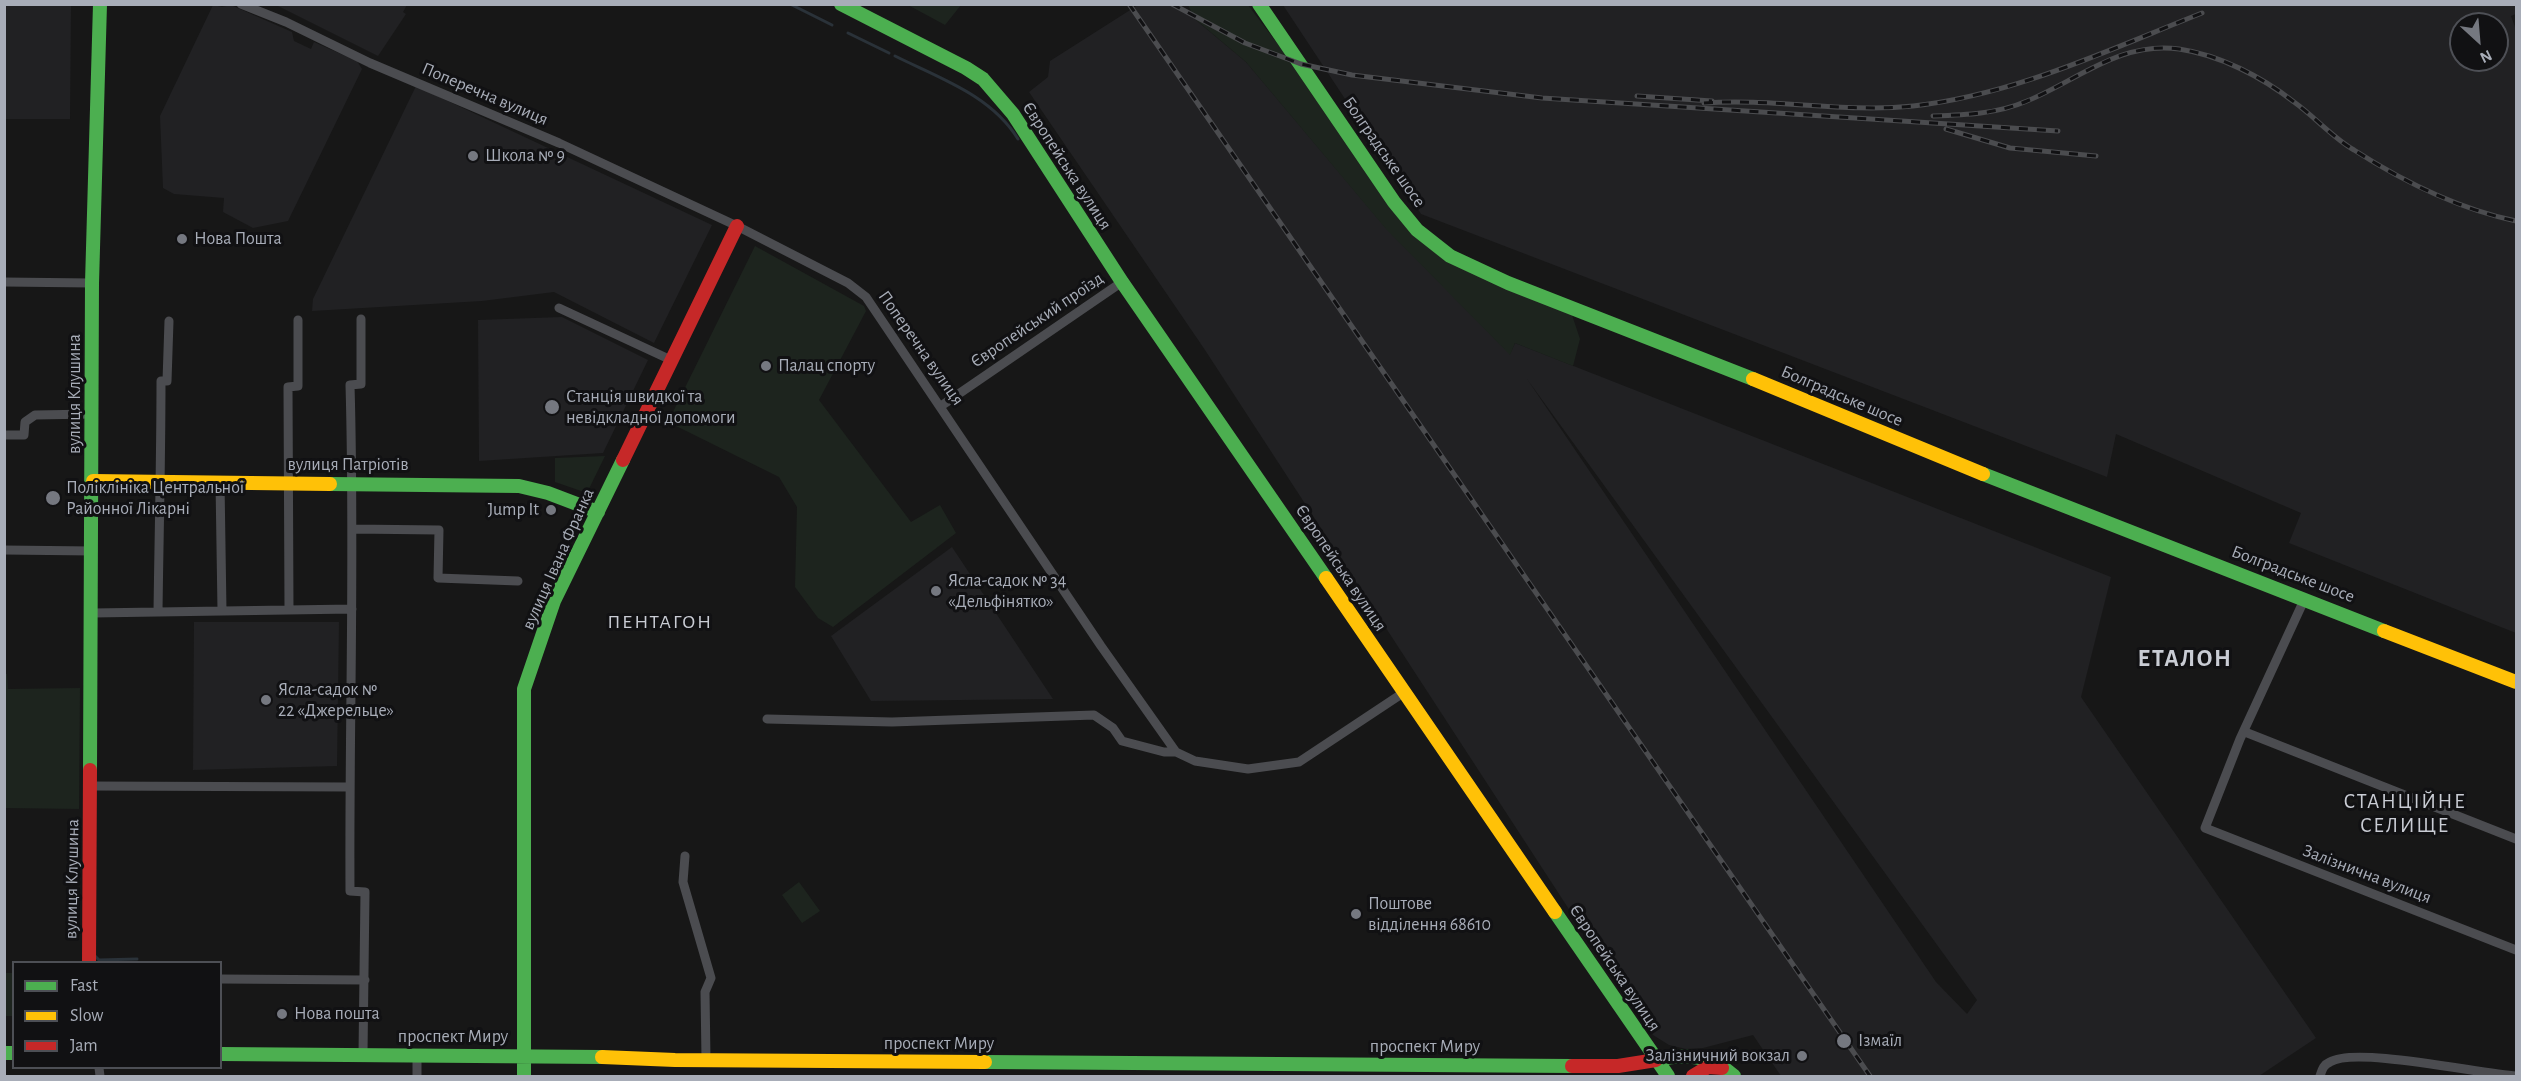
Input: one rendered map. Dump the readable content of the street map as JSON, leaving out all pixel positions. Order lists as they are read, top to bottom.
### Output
{
  "streets": {
    "main road": [
      "Болградське шосе",
      "Європейська вулиця",
      "вулиця Клушина",
      "вулиця Патріотів",
      "вулиця Івана Франка",
      "проспект Миру"
    ],
    "street": ["Поперечна вулиця", "Європейський проїзд", "Залізнична вулиця"]
  },
  "crossings": [
    ["Поперечна вулиця", "Європейський проїзд"],
    ["Поперечна вулиця", "вулиця Івана Франка"],
    ["Європейська вулиця", "Європейський проїзд"],
    ["Європейська вулиця", "проспект Миру"],
    ["вулиця Клушина", "вулиця Патріотів"],
    ["вулиця Патріотів", "вулиця Івана Франка"],
    ["вулиця Івана Франка", "проспект Миру"]
  ],
  "districts": ["ПЕНТАГОН", "ЕТАЛОН", "СТАНЦІЙНЕ СЕЛИЩЕ"],
  "places": [
    "Школа № 9",
    "Нова Пошта",
    "Палац спорту",
    "Станція швидкої та невідкладної допомоги",
    "Поліклініка Центральної Районної Лікарні",
    "Jump It",
    "Ясла-садок № 34 «Дельфінятко»",
    "Ясла-садок № 22 «Джерельце»",
    "Поштове відділення 68610",
    "Нова пошта",
    "Ізмаїл",
    "Залізничний вокзал"
  ],
  "legend": ["Fast", "Slow", "Jam"],
  "north": "bottom right"
}
